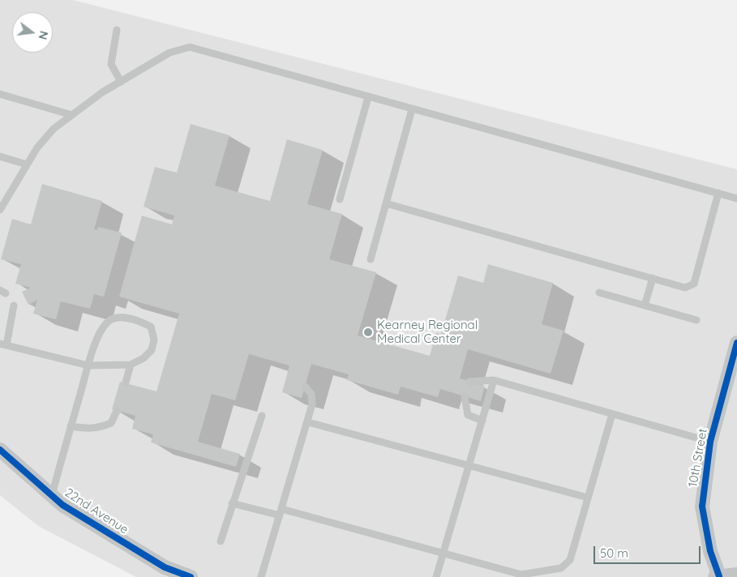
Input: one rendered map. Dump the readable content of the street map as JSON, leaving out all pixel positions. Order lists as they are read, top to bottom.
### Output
{
  "streets": {
    "street": ["10th Street", "22nd Avenue"]
  },
  "places": ["Kearney Regional Medical Center"],
  "scale_bar": "50 m",
  "north": "right"
}
